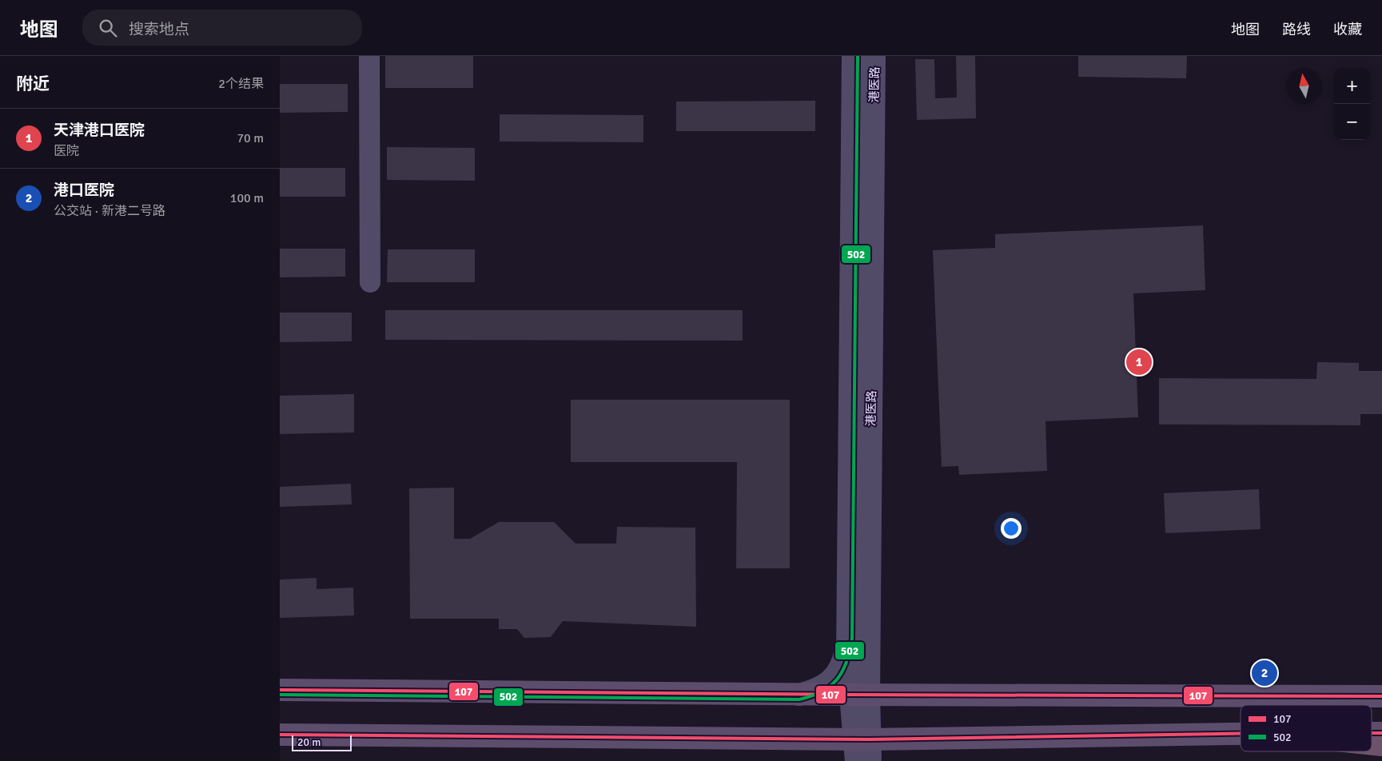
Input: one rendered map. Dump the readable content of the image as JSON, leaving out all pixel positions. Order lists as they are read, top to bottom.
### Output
{
  "streets": {
    "street": ["港医路"]
  },
  "lines": ["transit line 502", "transit line 107"],
  "legend": ["107", "502"],
  "scale_bar": "20 m",
  "north": "top",
  "page": {
    "header": "地图",
    "search": "搜索地点",
    "nav": ["地图", "路线", "收藏"],
    "heading": ["附近", "2个结果"],
    "map_buttons": ["+", "−"],
    "list": [
      {
        "mark": "1",
        "name": "天津港口医院",
        "note": "医院",
        "value": "70 m"
      },
      {
        "mark": "2",
        "name": "港口医院",
        "note": "公交站 · 新港二号路",
        "value": "100 m"
      }
    ],
    "pins": ["1", "2"],
    "scale": "20 m"
  }
}
